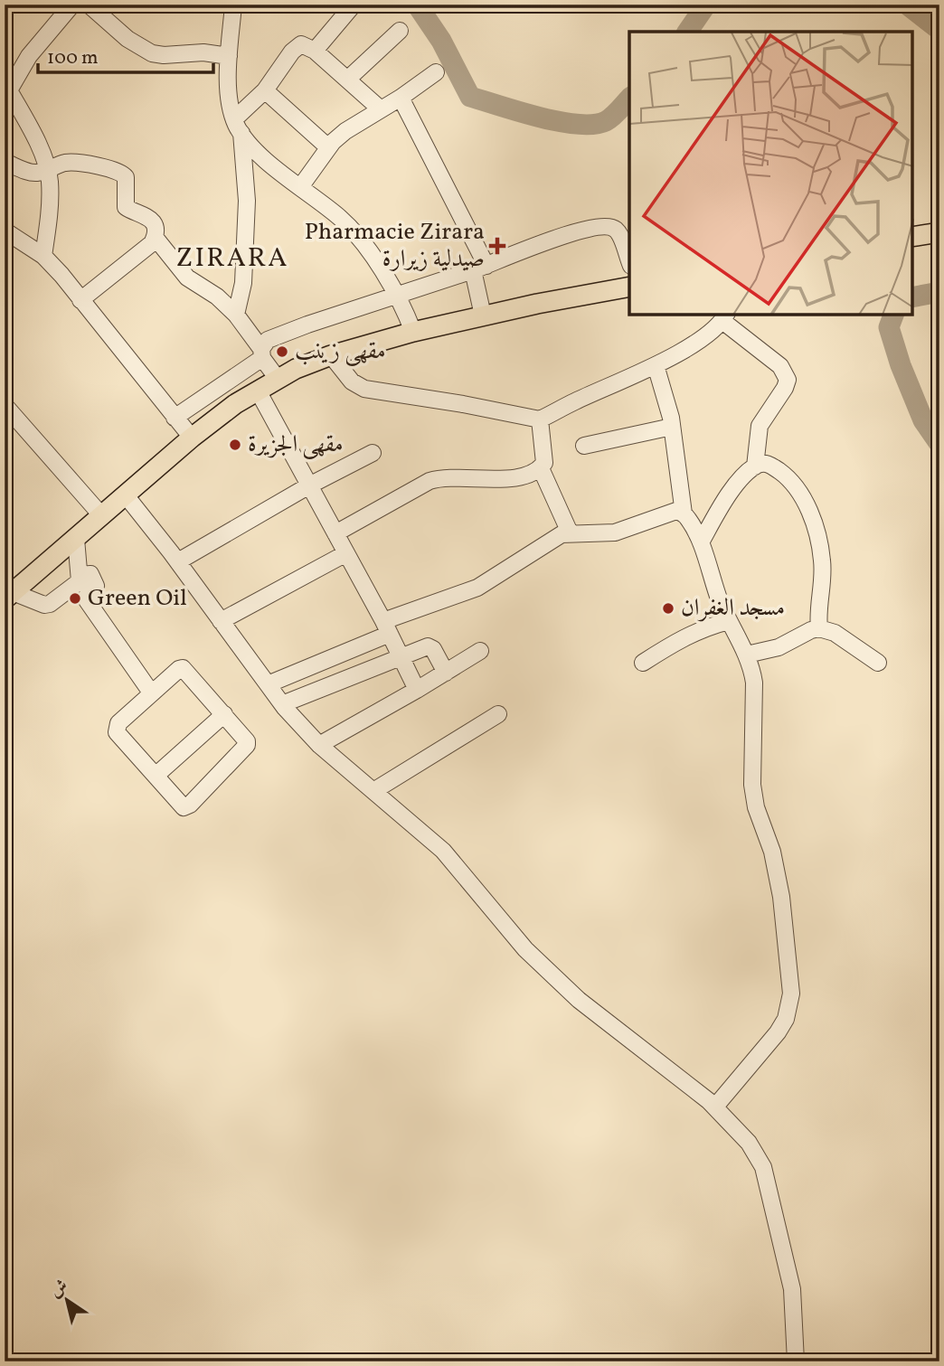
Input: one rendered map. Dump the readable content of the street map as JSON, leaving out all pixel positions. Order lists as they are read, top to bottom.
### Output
{
  "districts": ["ZIRARA"],
  "places": {
    "health": ["Pharmacie Zirara صيدلية زيرارة"],
    "other": [
      "مقهى زينب",
      "مقهى الجزيرة",
      "Green Oil",
      "مسجد الغفران"
    ]
  },
  "scale_bar": "100 m",
  "north": "top left"
}
